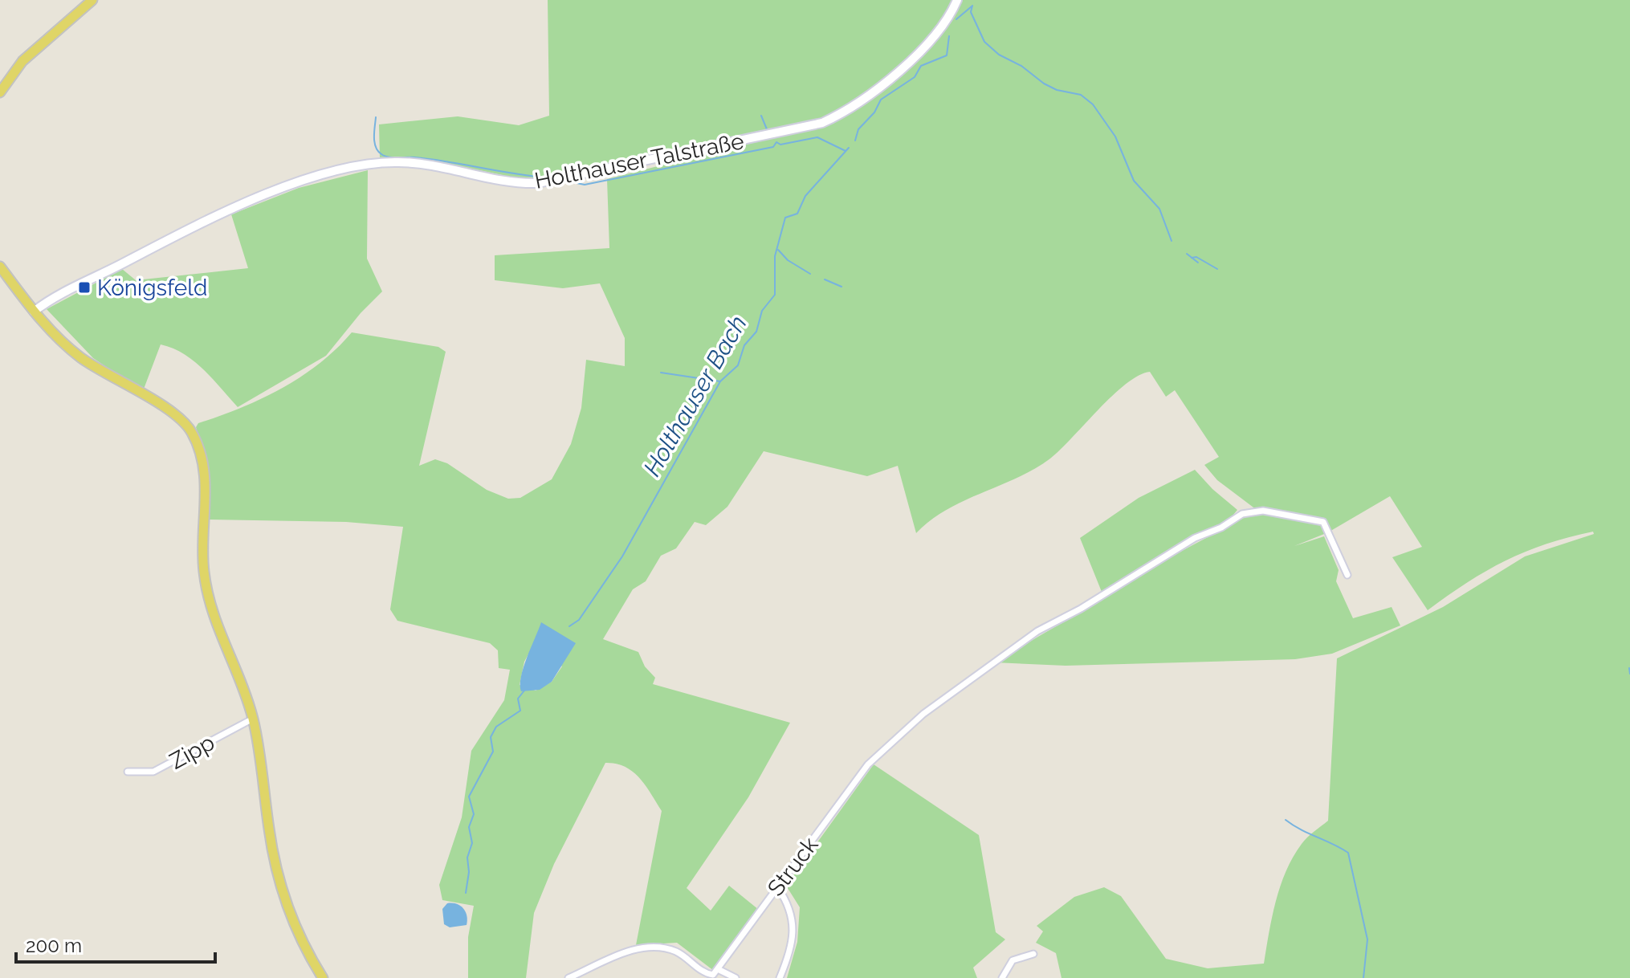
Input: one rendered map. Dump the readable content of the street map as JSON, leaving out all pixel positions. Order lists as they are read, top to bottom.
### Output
{
  "streets": {
    "street": ["Holthauser Talstraße", "Zipp", "Struck"]
  },
  "water": ["Holthauser Bach"],
  "places": {
    "transit": ["Königsfeld"]
  },
  "scale_bar": "200 m"
}
